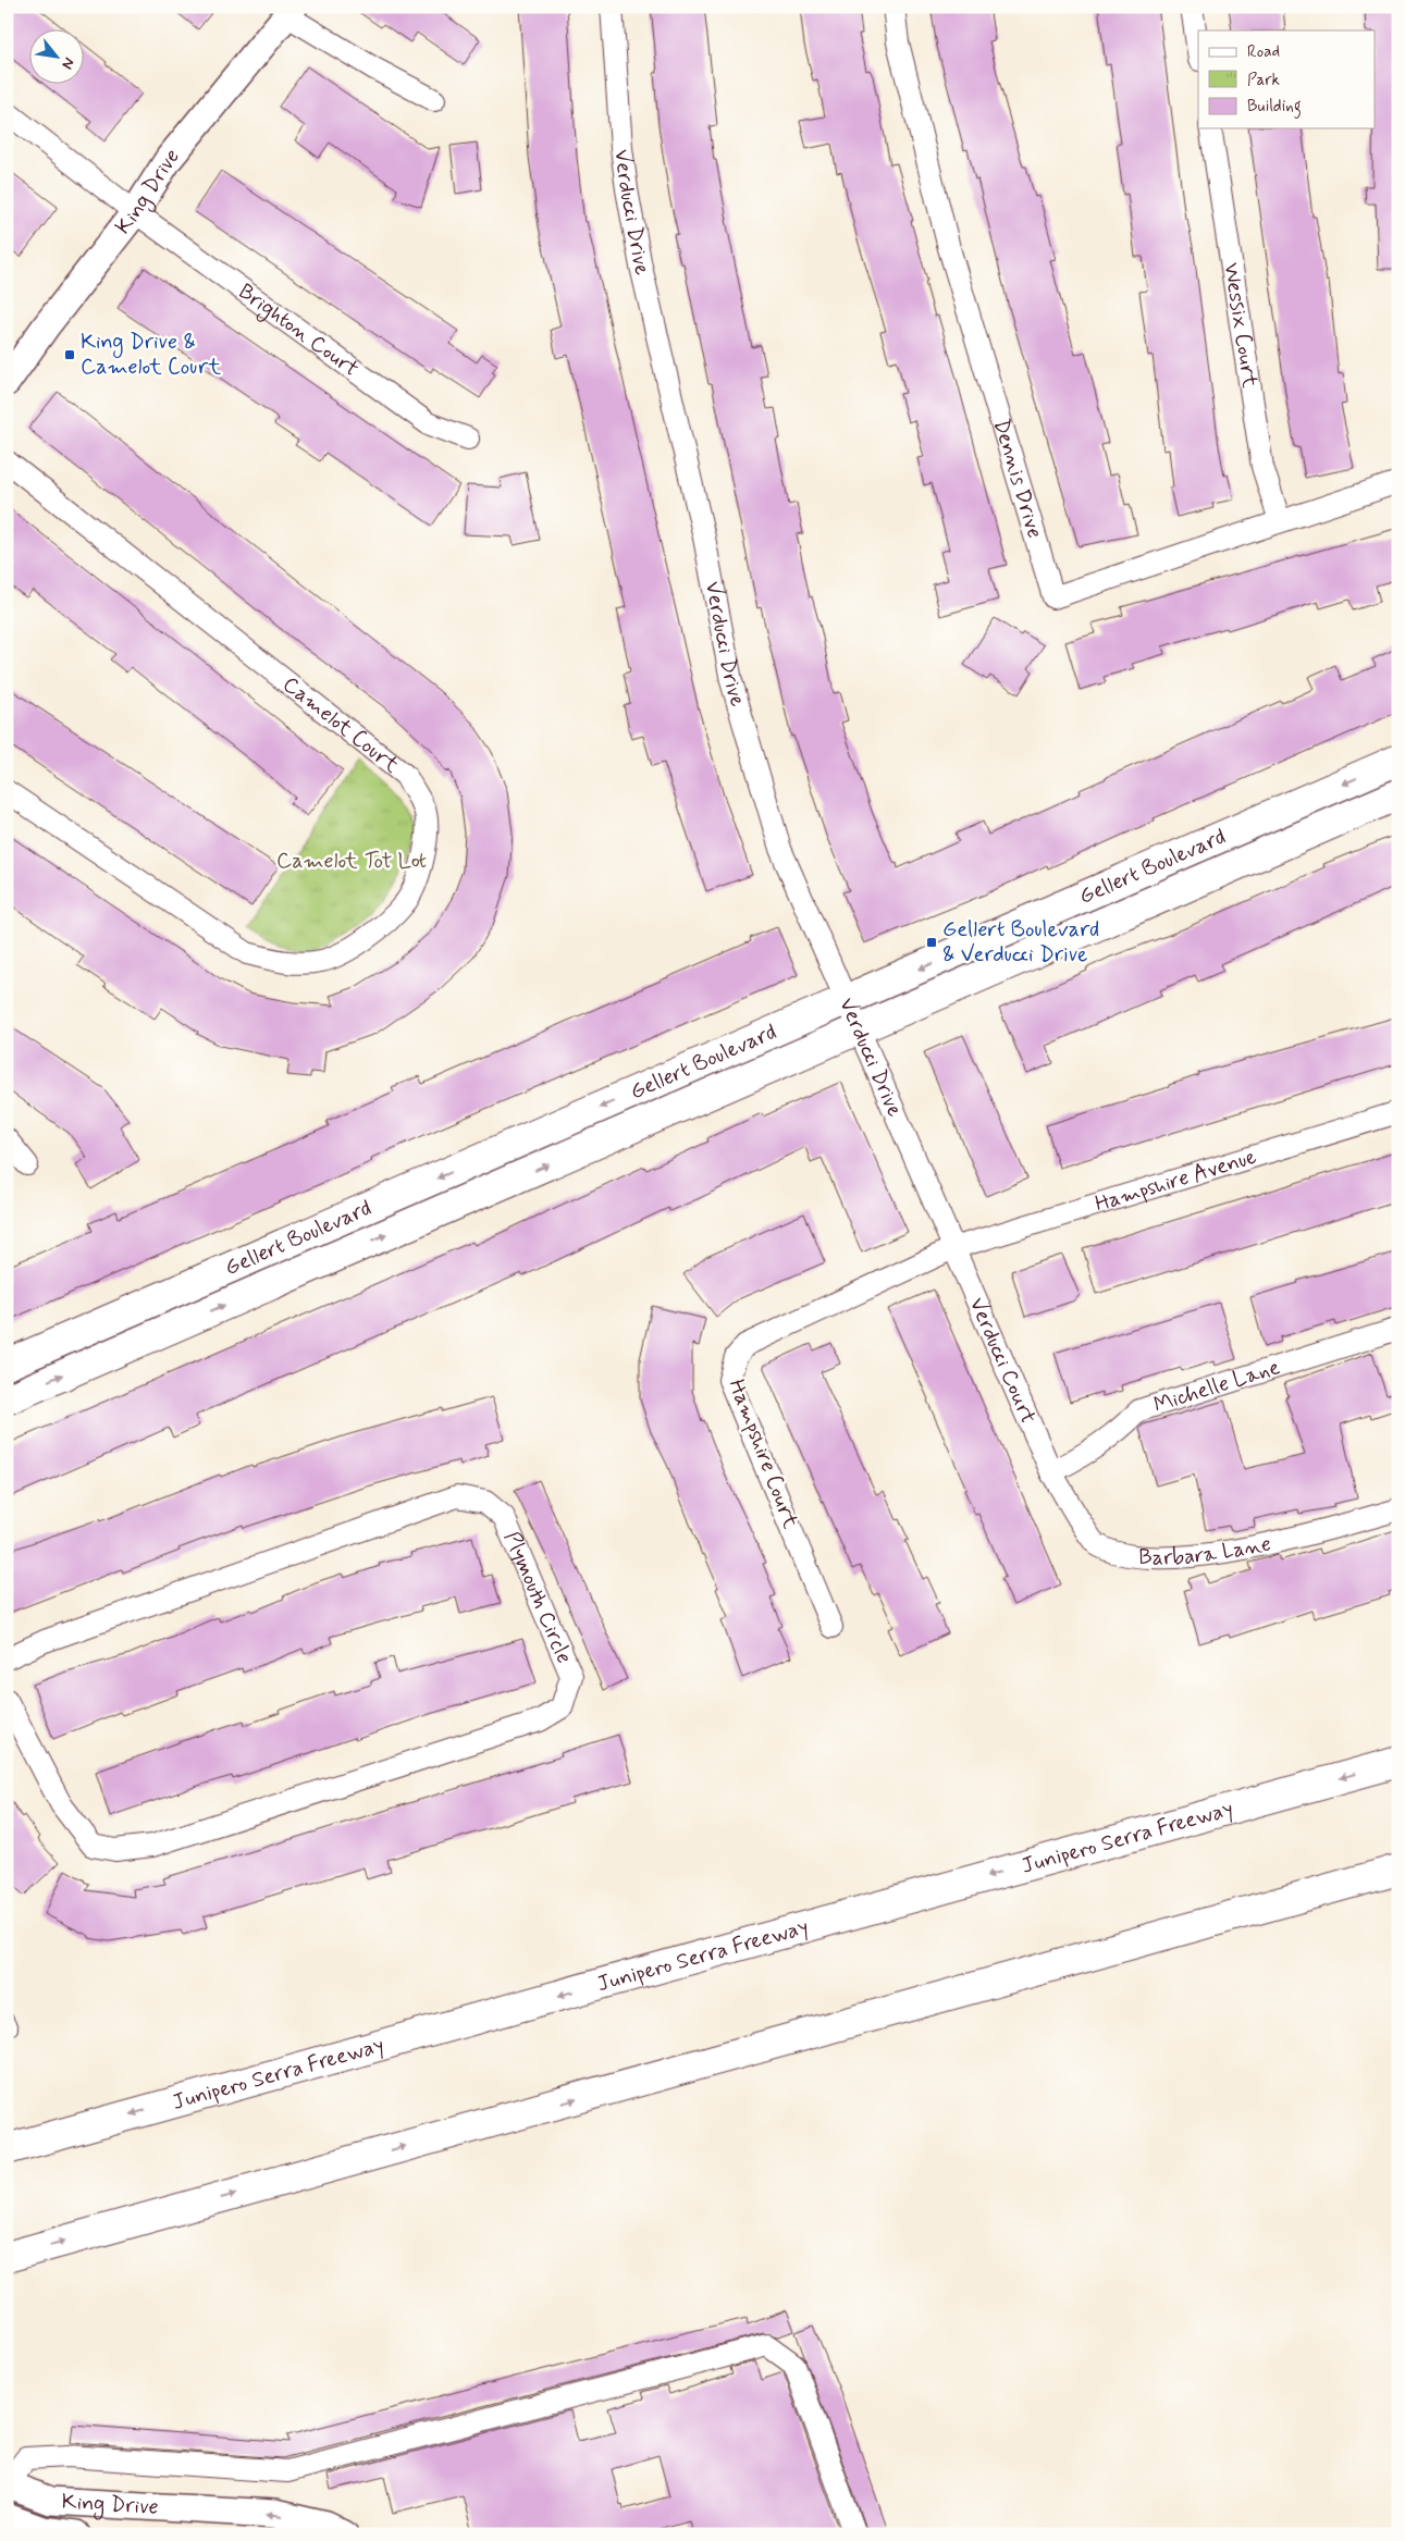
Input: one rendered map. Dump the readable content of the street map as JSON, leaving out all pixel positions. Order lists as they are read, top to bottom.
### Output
{
  "streets": {
    "main road": ["Gellert Boulevard", "Junipero Serra Freeway"],
    "street": [
      "King Drive",
      "Verducci Drive",
      "Wessix Court",
      "Brighton Court",
      "Dennis Drive",
      "Camelot Court",
      "Hampshire Avenue",
      "Verducci Court",
      "Michelle Lane",
      "Hampshire Court",
      "Barbara Lane",
      "Plymouth Circle"
    ]
  },
  "crossings": [
    ["King Drive", "Brighton Court"],
    ["Verducci Drive", "Gellert Boulevard"],
    ["Verducci Drive", "Hampshire Avenue"],
    ["Verducci Drive", "Verducci Court"],
    ["Verducci Drive", "Hampshire Court"],
    ["Wessix Court", "Dennis Drive"],
    ["Hampshire Avenue", "Verducci Court"],
    ["Hampshire Avenue", "Hampshire Court"],
    ["Verducci Court", "Michelle Lane"],
    ["Verducci Court", "Hampshire Court"],
    ["Verducci Court", "Barbara Lane"],
    ["Michelle Lane", "Barbara Lane"]
  ],
  "one_way": ["King Drive"],
  "parks": ["Camelot Tot Lot"],
  "places": {
    "transit": ["King Drive & Camelot Court", "Gellert Boulevard & Verducci Drive"]
  },
  "legend": ["Road", "Park", "Building"],
  "north": "bottom right"
}
